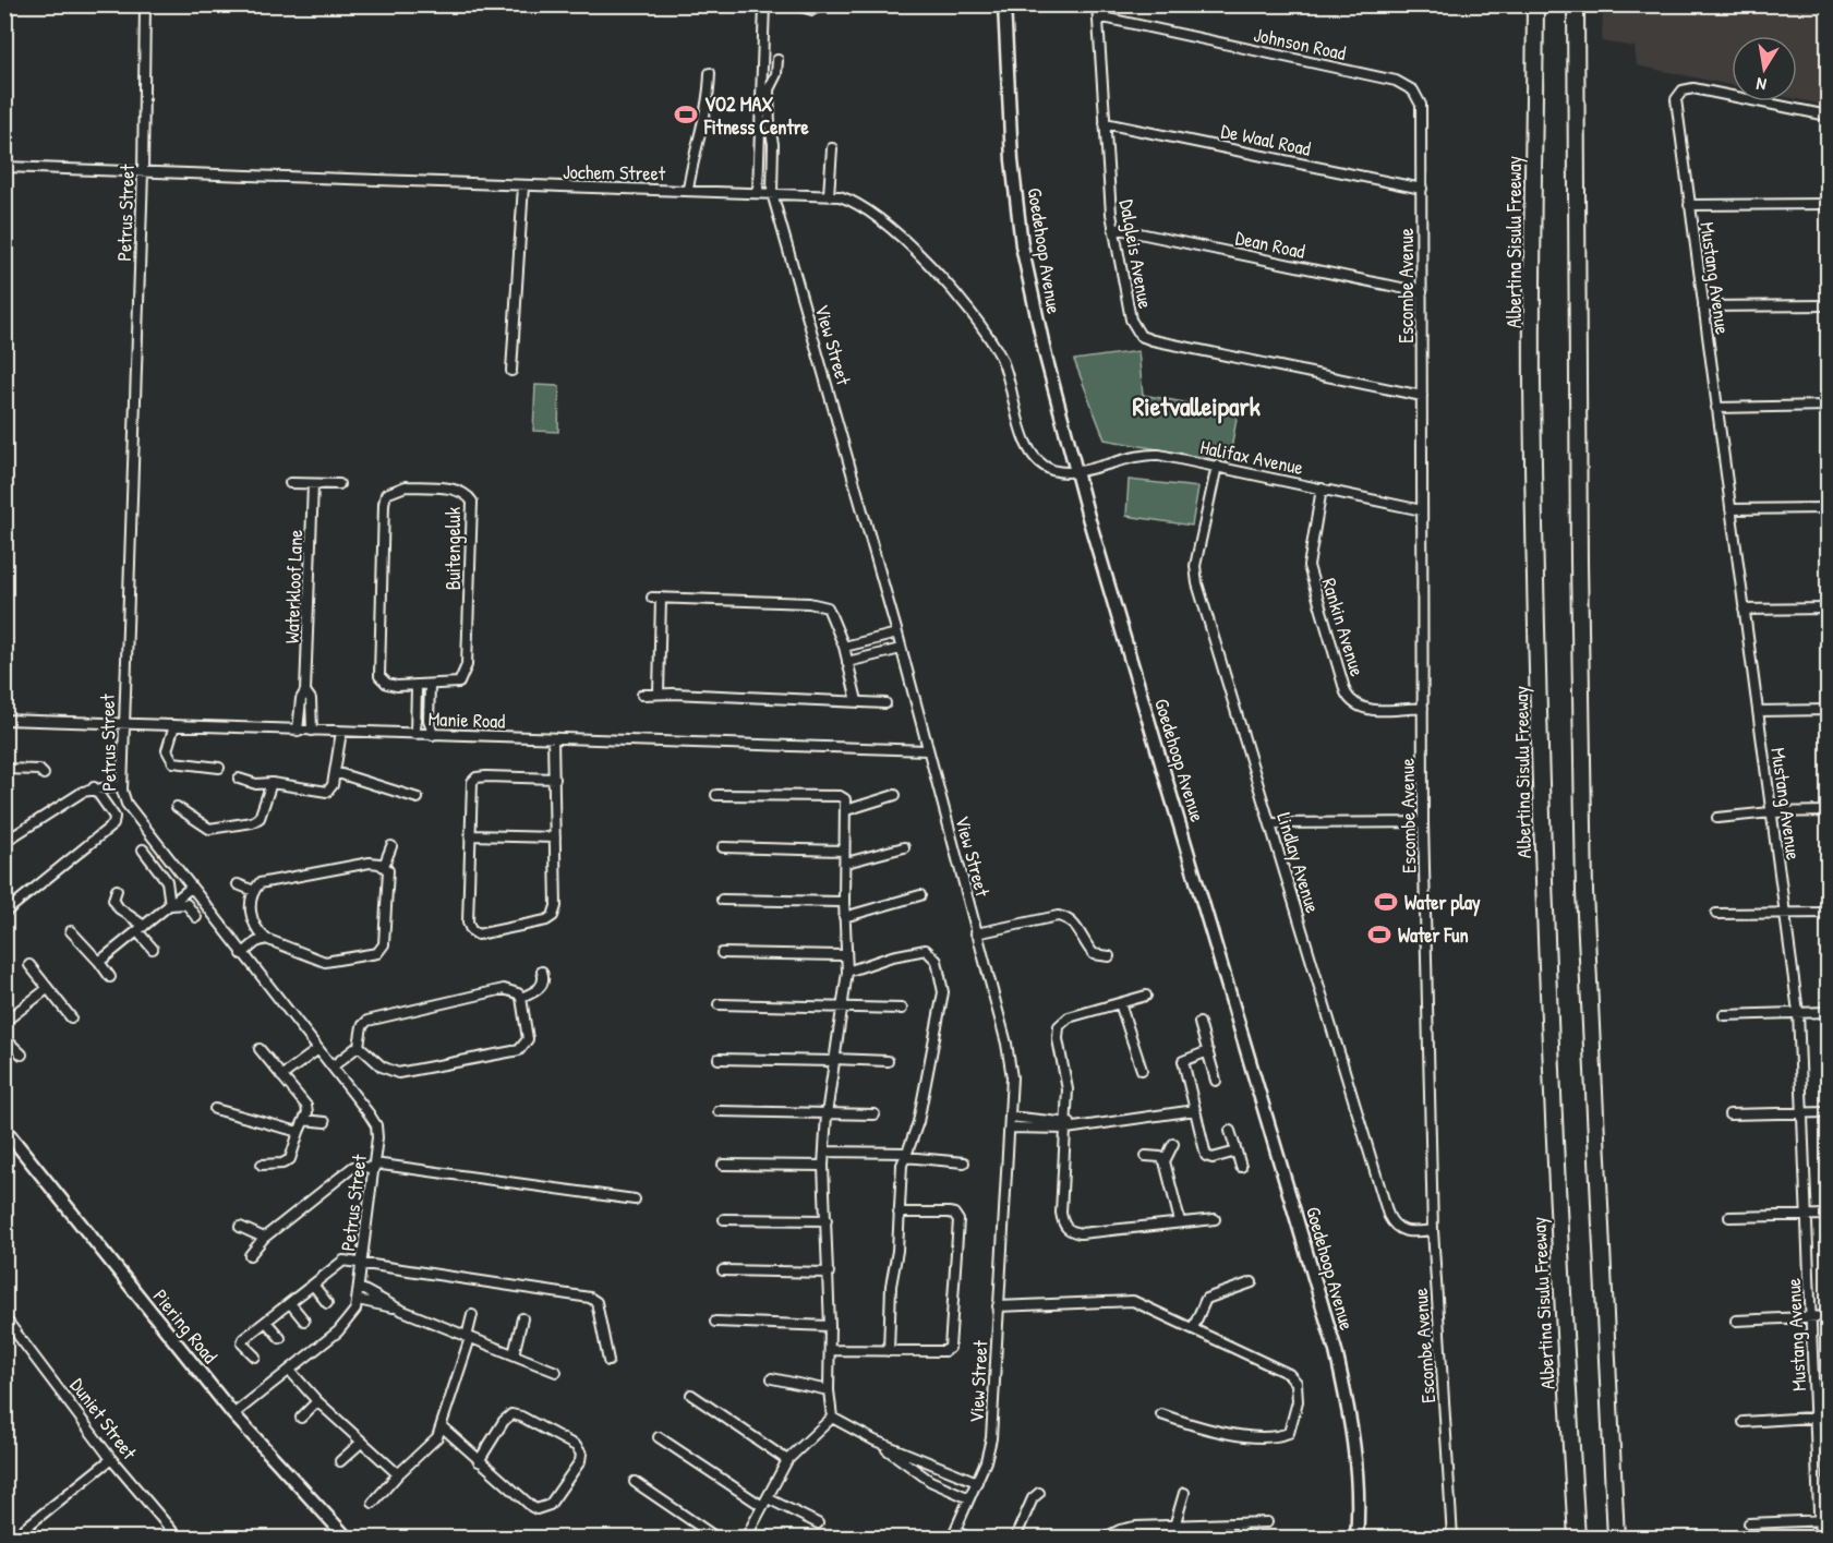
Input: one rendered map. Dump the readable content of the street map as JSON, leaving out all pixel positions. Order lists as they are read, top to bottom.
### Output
{
  "streets": {
    "highway": ["Albertina Sisulu Freeway"],
    "main road": ["Goedehoop Avenue", "Piering Road"],
    "street": [
      "Johnson Road",
      "De Waal Road",
      "Jochem Street",
      "Petrus Street",
      "Dean Road",
      "Dalgleis Avenue",
      "Mustang Avenue",
      "Escombe Avenue",
      "View Street",
      "Halifax Avenue",
      "Buitengeluk",
      "Waterkloof Lane",
      "Rankin Avenue",
      "Manie Road",
      "Lindlay Avenue",
      "Duniet Street"
    ]
  },
  "crossings": [
    ["Johnson Road", "Dalgleis Avenue"],
    ["Johnson Road", "Escombe Avenue"],
    ["De Waal Road", "Dalgleis Avenue"],
    ["De Waal Road", "Escombe Avenue"],
    ["Jochem Street", "Petrus Street"],
    ["Jochem Street", "Goedehoop Avenue"],
    ["Jochem Street", "View Street"],
    ["Jochem Street", "Halifax Avenue"],
    ["Petrus Street", "Manie Road"],
    ["Petrus Street", "Piering Road"],
    ["Dean Road", "Dalgleis Avenue"],
    ["Dean Road", "Escombe Avenue"],
    ["Goedehoop Avenue", "Halifax Avenue"],
    ["Dalgleis Avenue", "Escombe Avenue"],
    ["Escombe Avenue", "Halifax Avenue"],
    ["Escombe Avenue", "Rankin Avenue"],
    ["Escombe Avenue", "Lindlay Avenue"],
    ["View Street", "Manie Road"],
    ["Halifax Avenue", "Rankin Avenue"],
    ["Halifax Avenue", "Lindlay Avenue"],
    ["Waterkloof Lane", "Manie Road"]
  ],
  "districts": ["Rietvalleipark"],
  "places": {
    "sports": ["VO2 MAX Fitness Centre", "Water play", "Water Fun"]
  },
  "north": "bottom"
}
